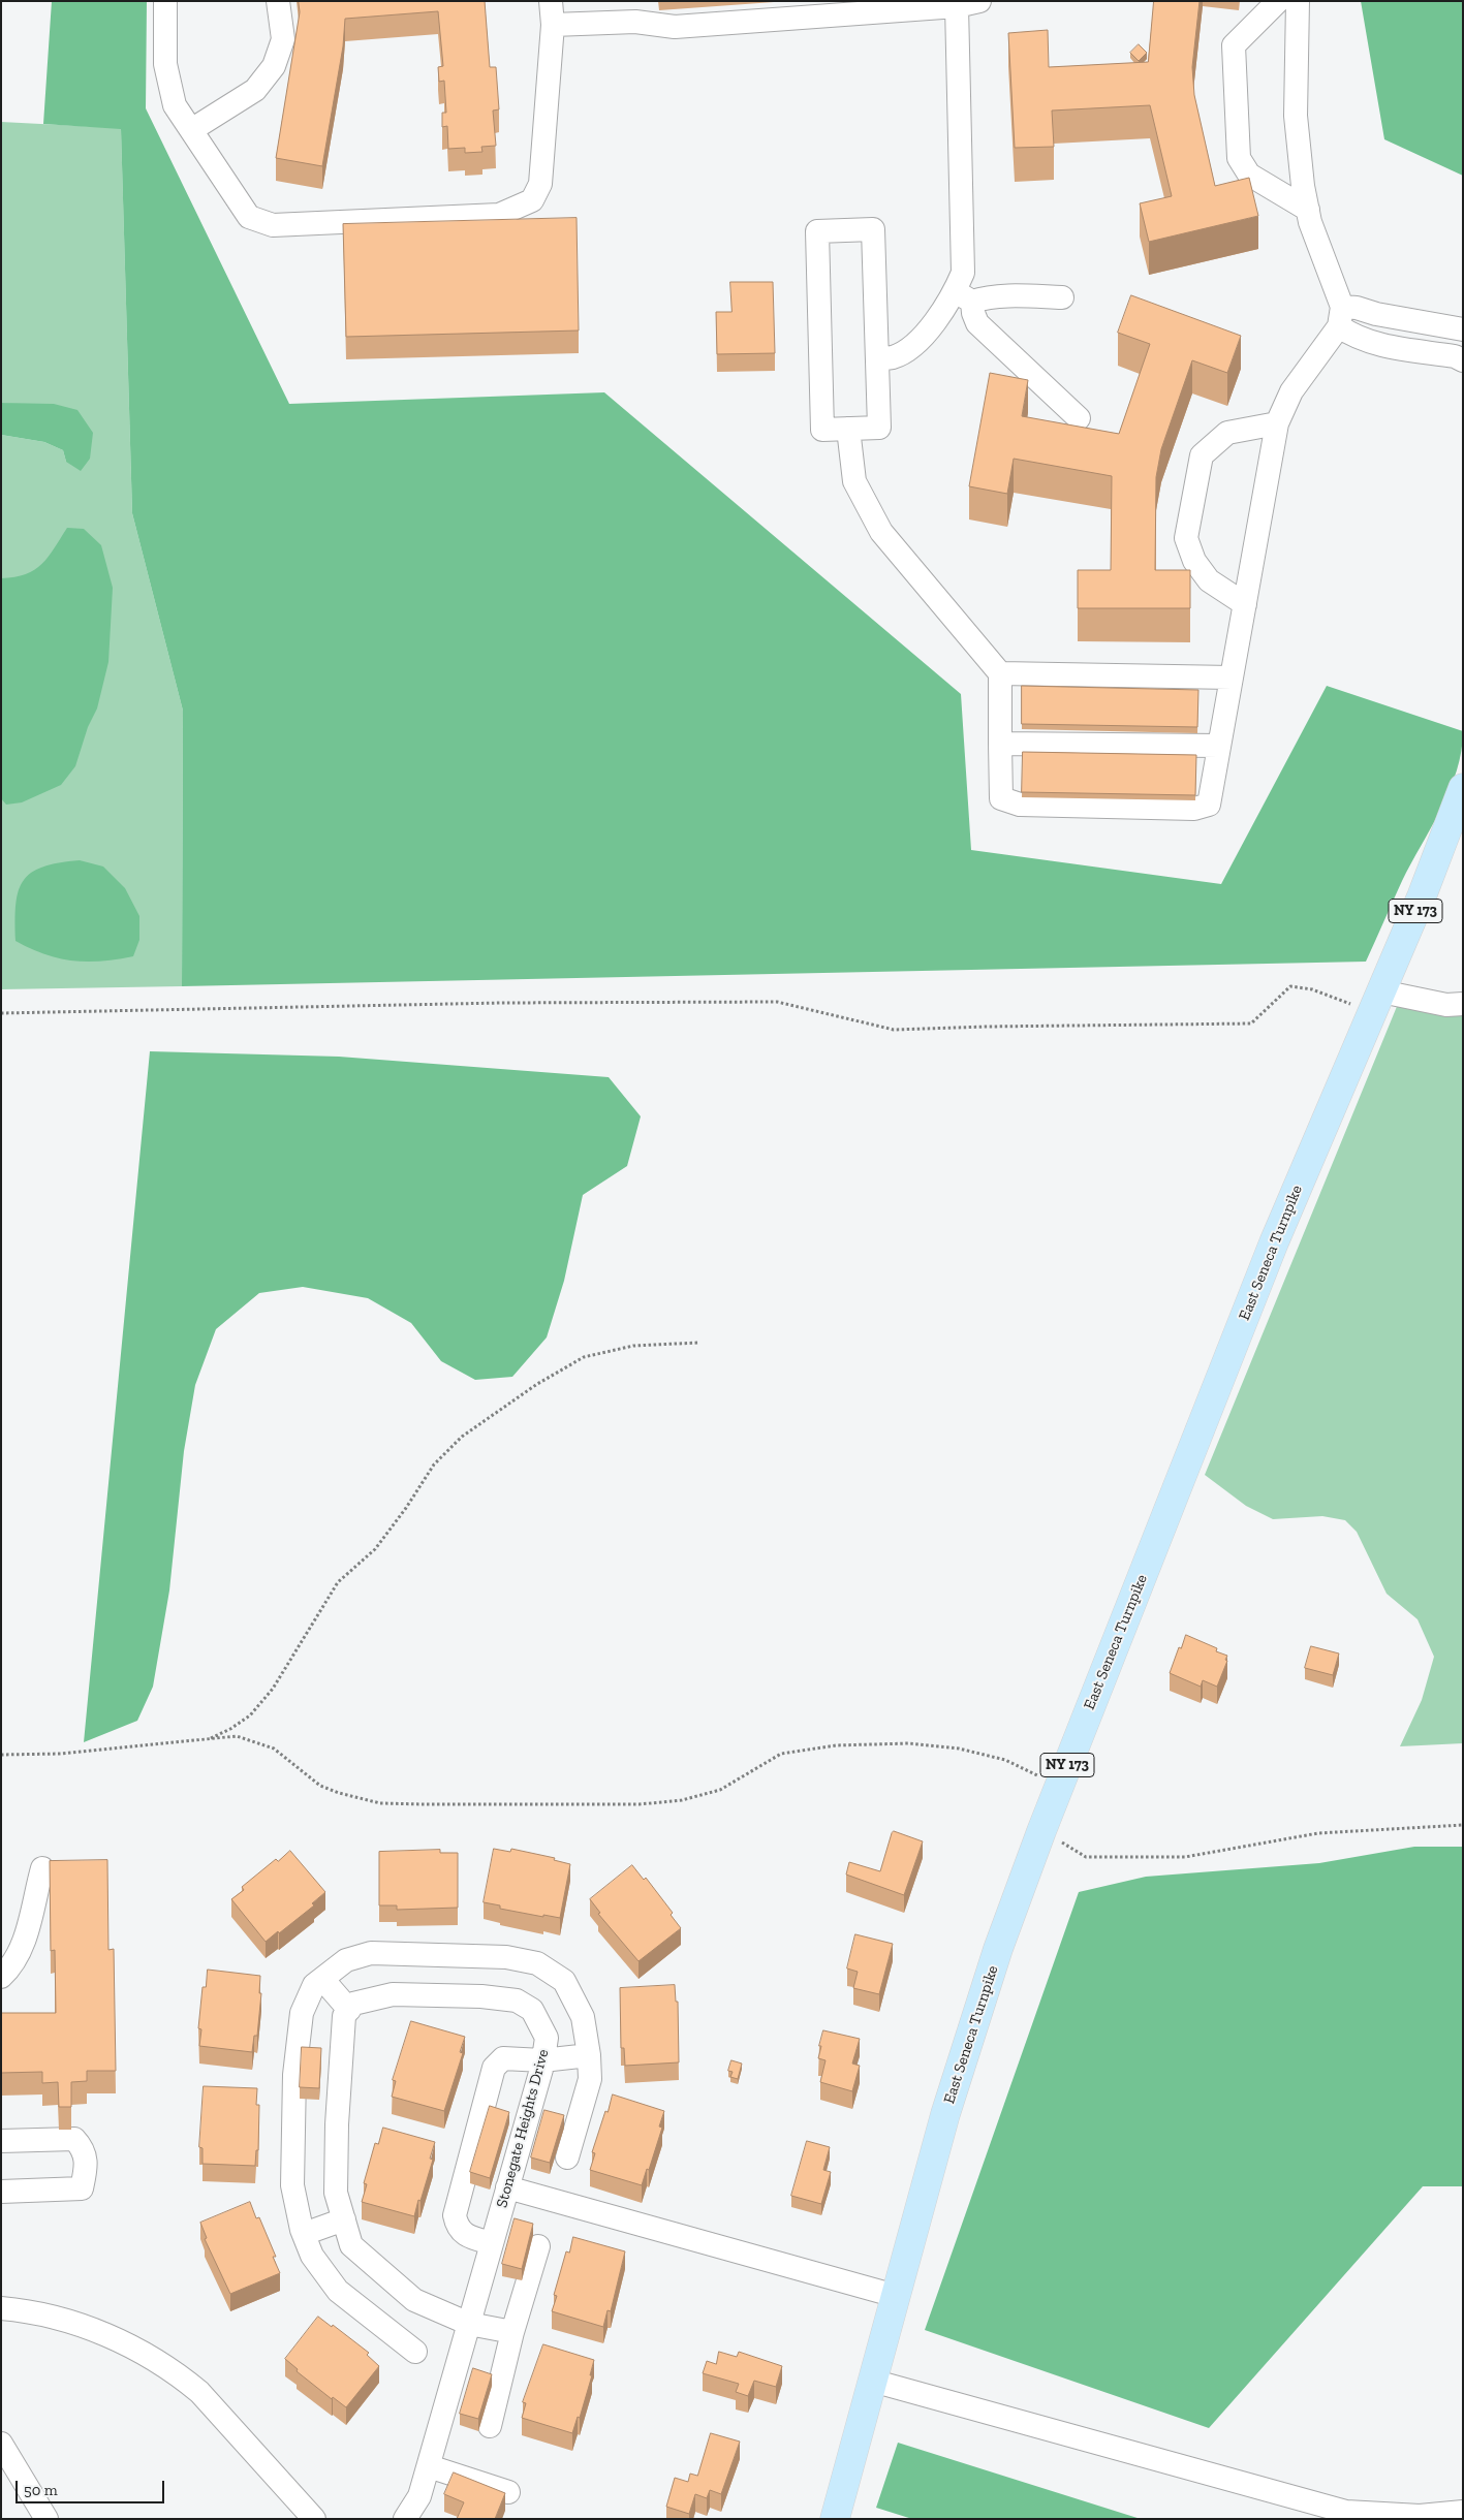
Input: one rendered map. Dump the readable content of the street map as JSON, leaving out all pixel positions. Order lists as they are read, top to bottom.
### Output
{
  "streets": {
    "main road": ["NY 173", "East Seneca Turnpike"],
    "street": ["Stonegate Heights Drive"]
  },
  "scale_bar": "50 m"
}
